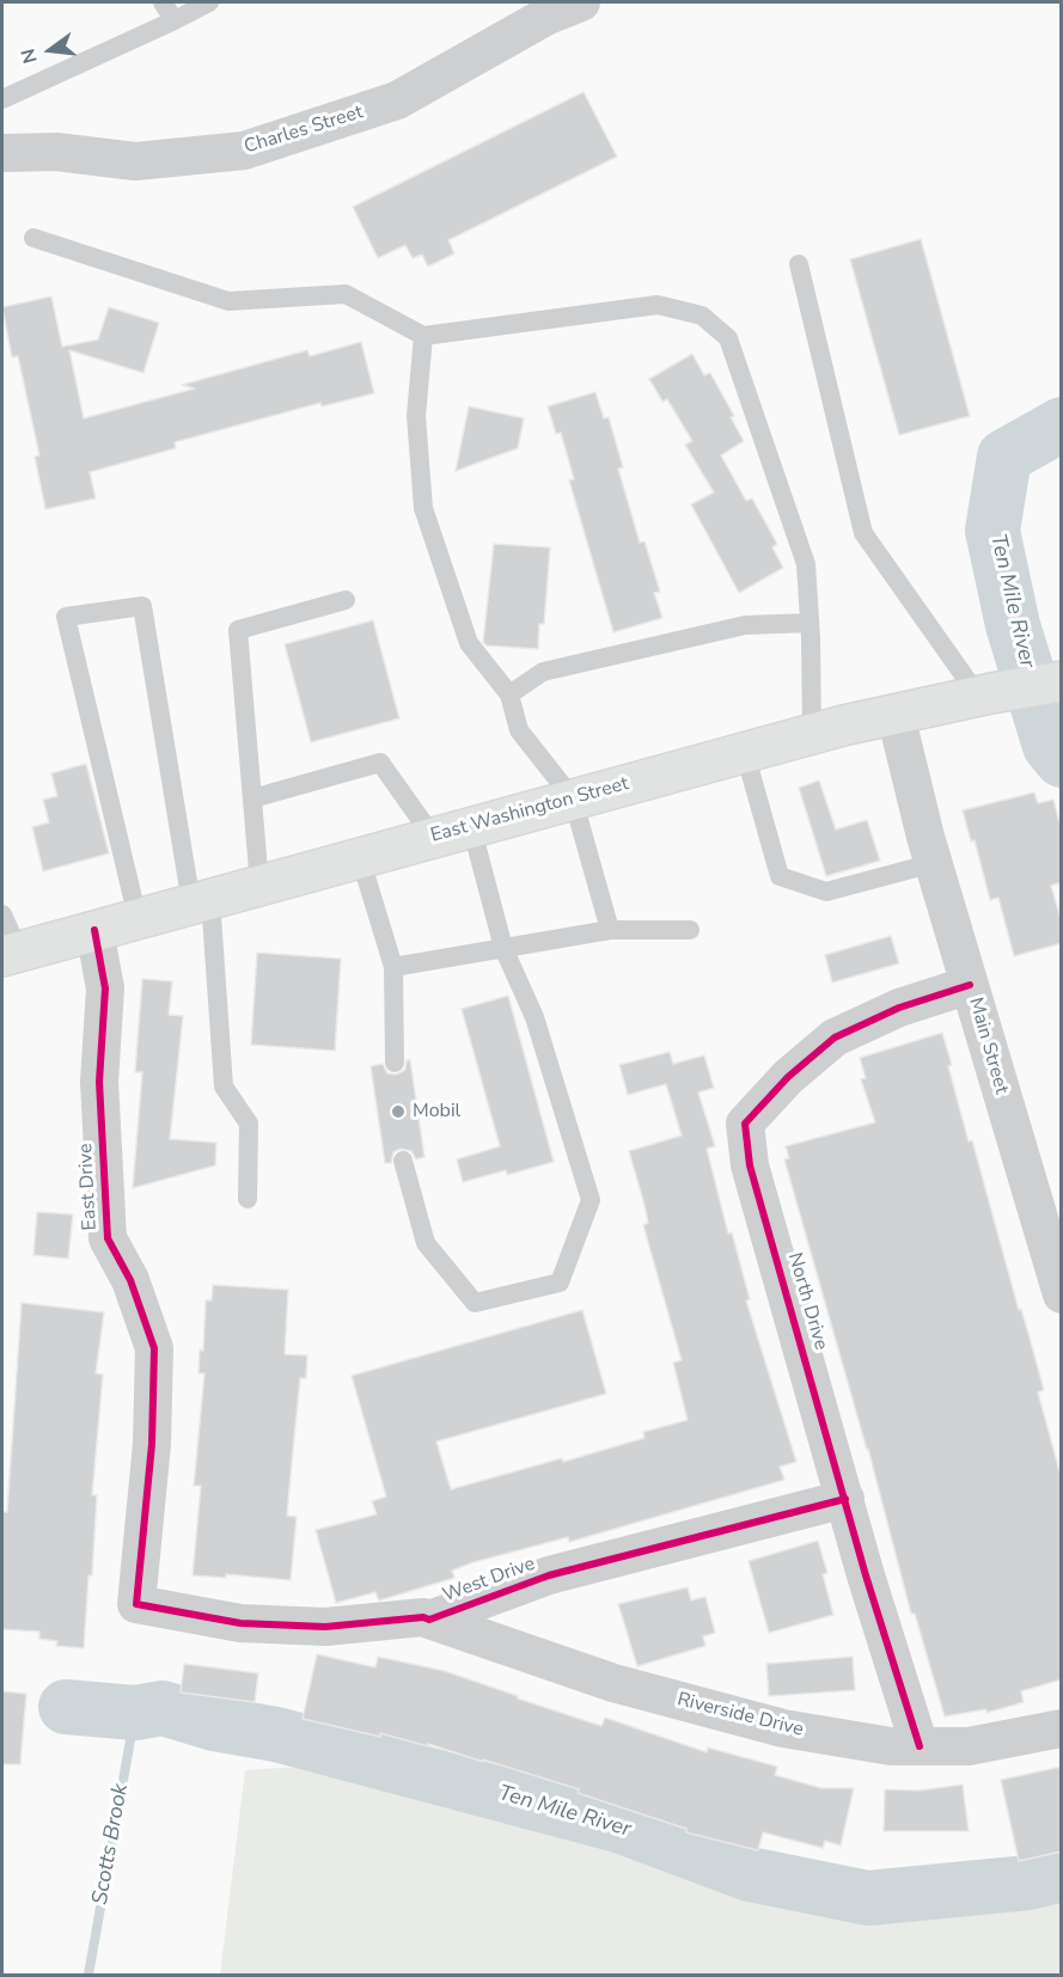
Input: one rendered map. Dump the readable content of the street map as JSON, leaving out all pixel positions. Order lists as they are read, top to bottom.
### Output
{
  "streets": {
    "main road": ["East Washington Street"],
    "street": [
      "Charles Street",
      "Main Street",
      "East Drive",
      "North Drive",
      "West Drive",
      "Riverside Drive"
    ]
  },
  "crossings": [
    ["East Washington Street", "Main Street"],
    ["East Washington Street", "East Drive"],
    ["Main Street", "North Drive"],
    ["East Drive", "West Drive"],
    ["North Drive", "West Drive"],
    ["North Drive", "Riverside Drive"],
    ["West Drive", "Riverside Drive"]
  ],
  "water": ["Ten Mile River", "Scotts Brook"],
  "places": ["Mobil"],
  "north": "left"
}
